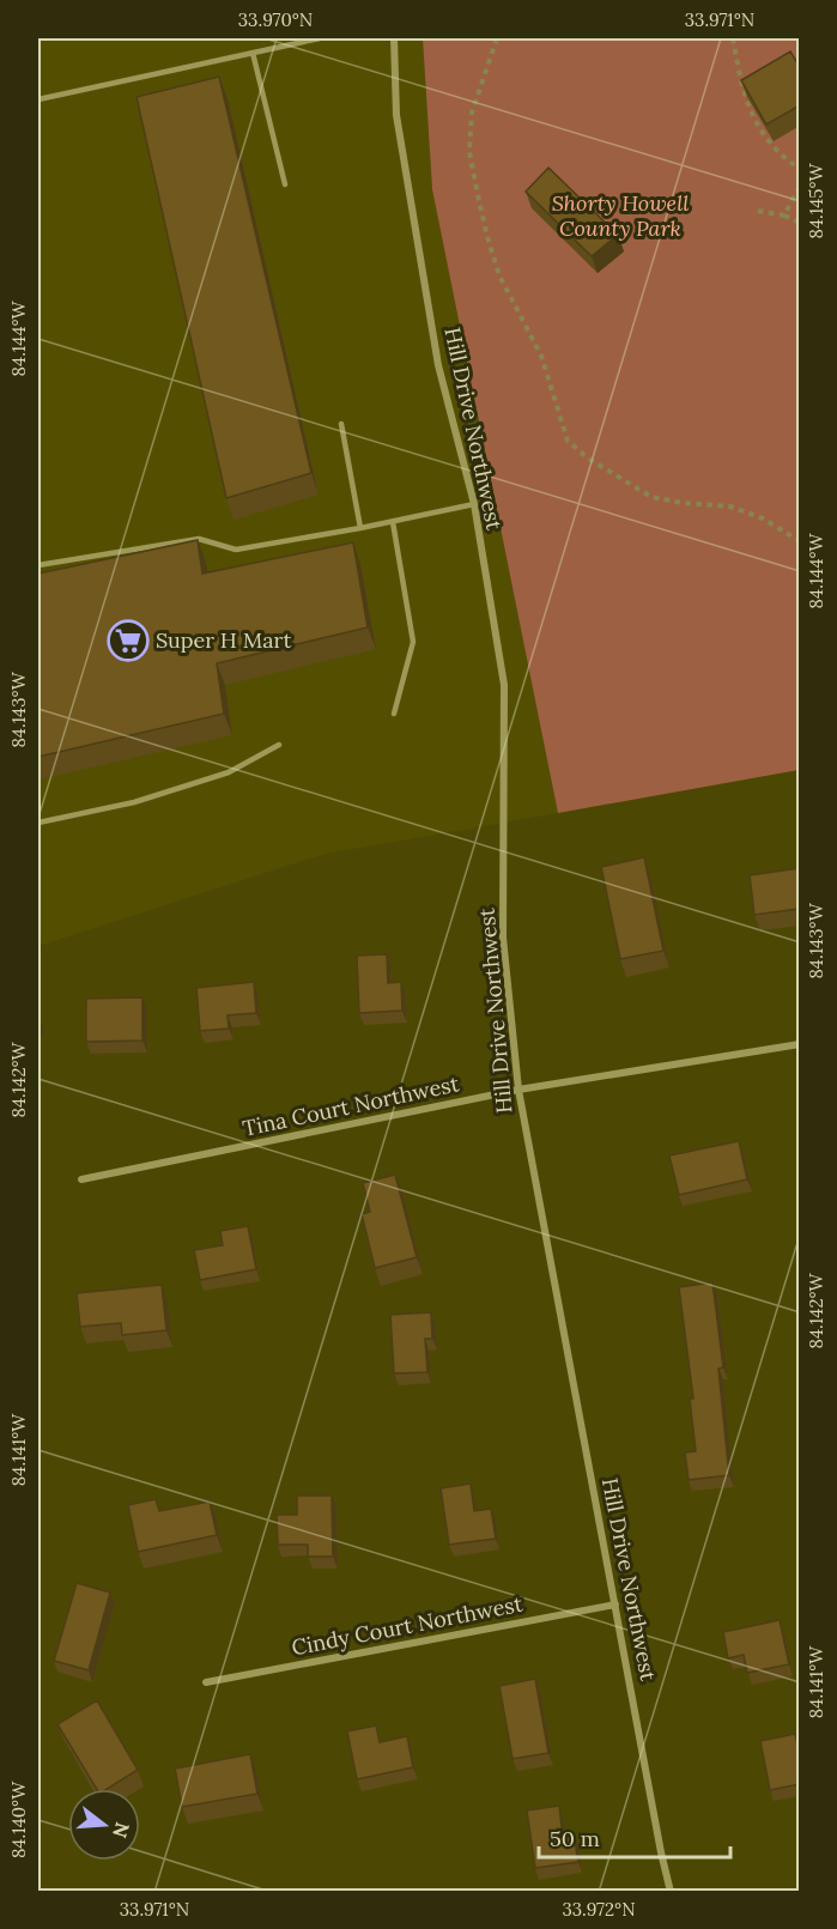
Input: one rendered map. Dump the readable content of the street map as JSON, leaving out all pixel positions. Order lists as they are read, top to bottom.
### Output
{
  "streets": {
    "street": ["Hill Drive Northwest", "Tina Court Northwest", "Cindy Court Northwest"]
  },
  "crossings": [
    ["Hill Drive Northwest", "Tina Court Northwest"],
    ["Hill Drive Northwest", "Cindy Court Northwest"]
  ],
  "parks": ["Shorty Howell County Park"],
  "places": {
    "supermarket": ["Super H Mart"]
  },
  "scale_bar": "50 m",
  "north": "right",
  "coordinates": [
    "33.970°N",
    "33.971°N",
    "84.145°W",
    "84.144°W",
    "84.143°W",
    "84.142°W",
    "84.141°W",
    "84.140°W",
    "33.972°N"
  ]
}
